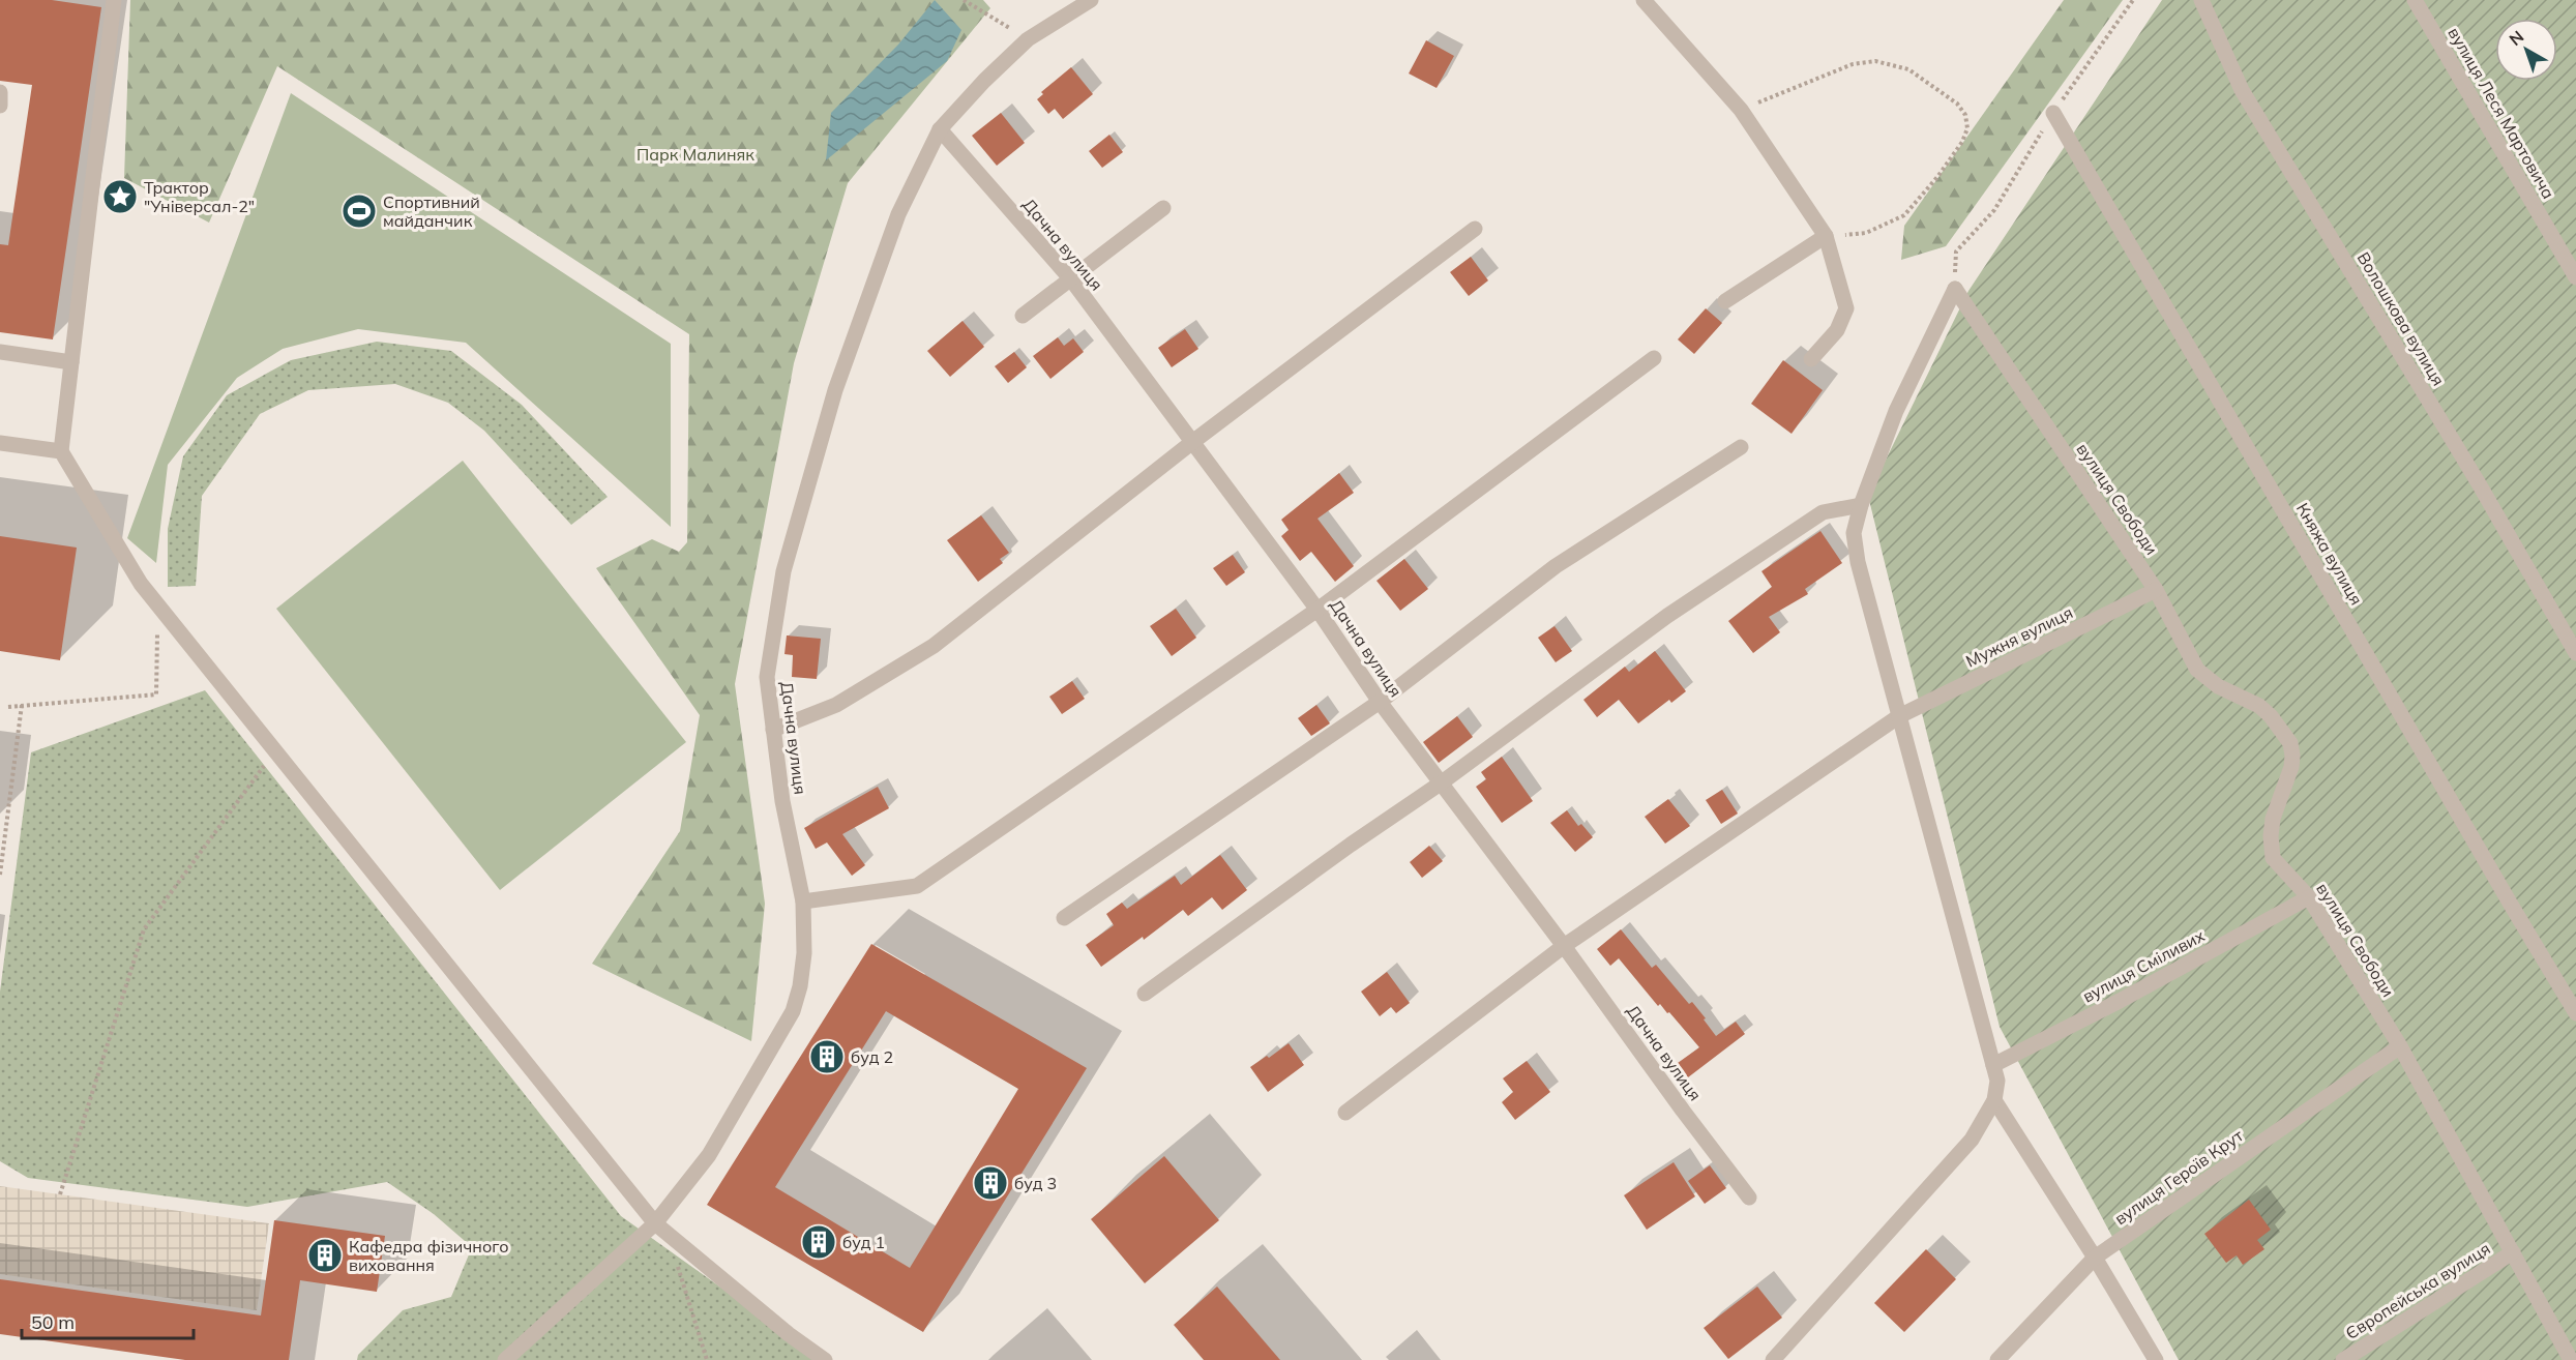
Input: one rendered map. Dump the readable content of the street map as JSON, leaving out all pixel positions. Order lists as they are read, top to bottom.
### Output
{
  "streets": {
    "street": [
      "вулиця Леся Мартовича",
      "Дачна вулиця",
      "Волошкова вулиця",
      "вулиця Свободи",
      "Княжа вулиця",
      "Мужня вулиця",
      "вулиця Сміливих",
      "вулиця Героїв Крут",
      "Європейська вулиця"
    ]
  },
  "crossings": [
    ["Дачна вулиця", "Мужня вулиця"],
    ["вулиця Свободи", "Мужня вулиця"],
    ["вулиця Свободи", "вулиця Сміливих"],
    ["вулиця Свободи", "вулиця Героїв Крут"],
    ["вулиця Свободи", "Європейська вулиця"]
  ],
  "parks": ["Парк Малиняк"],
  "places": {
    "place": ["Трактор \"Універсал-2\""],
    "sports": ["Спортивний майданчик"],
    "building": [
      "буд 2",
      "буд 3",
      "буд 1",
      "Кафедра фізичного виховання"
    ]
  },
  "scale_bar": "50 m",
  "north": "top left"
}
